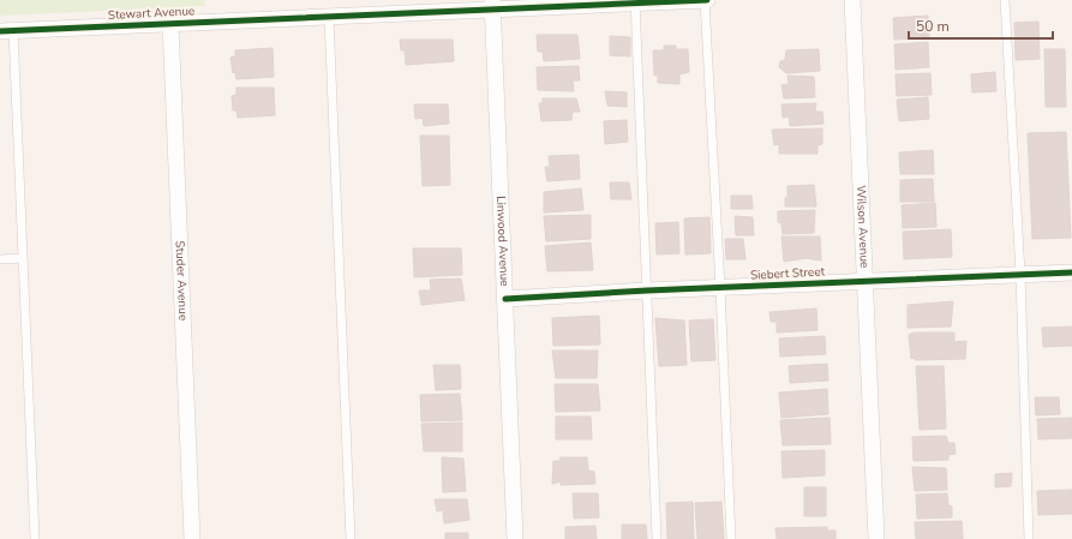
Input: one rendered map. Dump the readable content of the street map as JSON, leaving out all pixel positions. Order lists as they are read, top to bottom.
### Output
{
  "streets": {
    "street": [
      "Stewart Avenue",
      "Wilson Avenue",
      "Linwood Avenue",
      "Siebert Street",
      "Studer Avenue"
    ]
  },
  "crossings": [
    ["Stewart Avenue", "Linwood Avenue"],
    ["Stewart Avenue", "Studer Avenue"],
    ["Wilson Avenue", "Siebert Street"],
    ["Linwood Avenue", "Siebert Street"]
  ],
  "scale_bar": "50 m"
}
